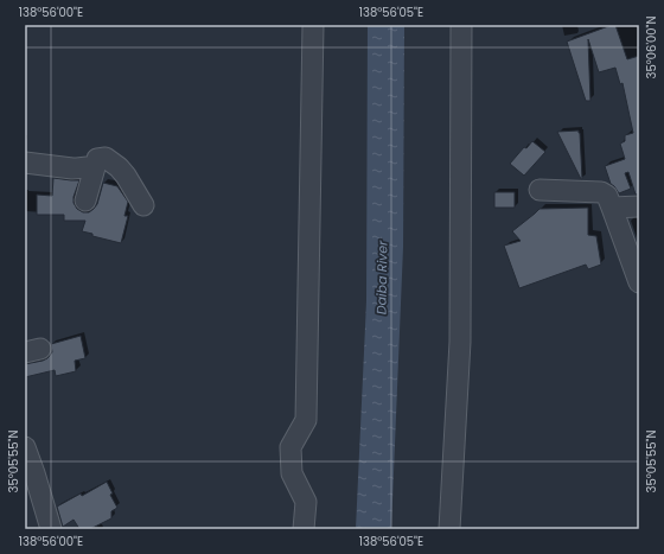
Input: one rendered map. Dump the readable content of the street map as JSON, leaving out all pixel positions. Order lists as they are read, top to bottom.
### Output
{
  "water": ["Daiba River"],
  "coordinates": [
    "138°56'00\"E",
    "138°56'05\"E",
    "35°06'00\"N",
    "35°05'55\"N"
  ]
}
